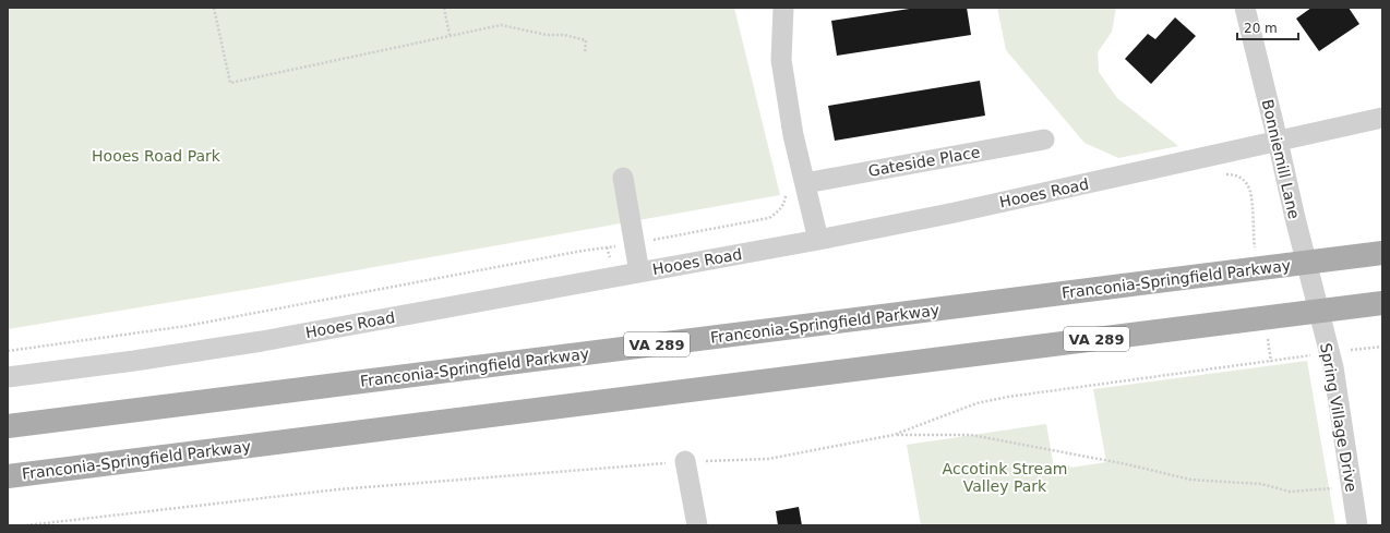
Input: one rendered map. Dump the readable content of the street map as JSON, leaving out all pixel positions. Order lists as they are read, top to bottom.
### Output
{
  "streets": {
    "main road": ["Franconia-Springfield Parkway", "VA 289"],
    "street": [
      "Bonniemill Lane",
      "Gateside Place",
      "Hooes Road",
      "Spring Village Drive"
    ]
  },
  "crossings": [
    ["Bonniemill Lane", "Hooes Road"],
    ["Bonniemill Lane", "Franconia-Springfield Parkway"],
    ["Bonniemill Lane", "Spring Village Drive"],
    ["Franconia-Springfield Parkway", "Spring Village Drive"]
  ],
  "parks": ["Hooes Road Park", "Accotink Stream Valley Park"],
  "scale_bar": "20 m"
}
